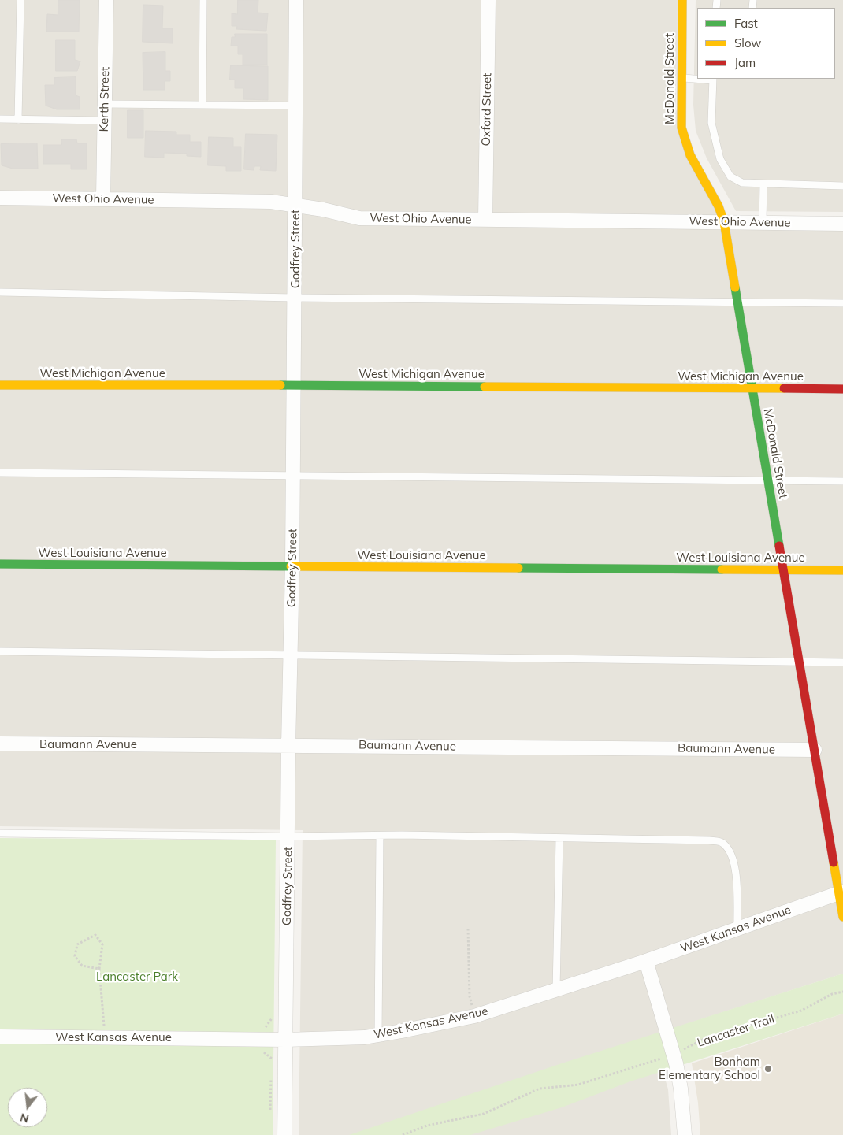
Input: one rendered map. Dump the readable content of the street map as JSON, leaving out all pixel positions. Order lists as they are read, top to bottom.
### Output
{
  "streets": {
    "street": [
      "McDonald Street",
      "Kerth Street",
      "Oxford Street",
      "West Ohio Avenue",
      "Godfrey Street",
      "West Michigan Avenue",
      "West Louisiana Avenue",
      "Baumann Avenue",
      "West Kansas Avenue"
    ],
    "path": ["Lancaster Trail"]
  },
  "crossings": [
    ["McDonald Street", "West Ohio Avenue"],
    ["McDonald Street", "West Michigan Avenue"],
    ["McDonald Street", "West Louisiana Avenue"],
    ["McDonald Street", "Baumann Avenue"],
    ["McDonald Street", "West Kansas Avenue"],
    ["Kerth Street", "West Ohio Avenue"],
    ["Oxford Street", "West Ohio Avenue"],
    ["West Ohio Avenue", "Godfrey Street"],
    ["Godfrey Street", "West Michigan Avenue"],
    ["Godfrey Street", "West Louisiana Avenue"],
    ["Godfrey Street", "Baumann Avenue"],
    ["Godfrey Street", "West Kansas Avenue"]
  ],
  "parks": ["Lancaster Park"],
  "places": ["Bonham Elementary School"],
  "legend": ["Fast", "Slow", "Jam"],
  "north": "bottom"
}
